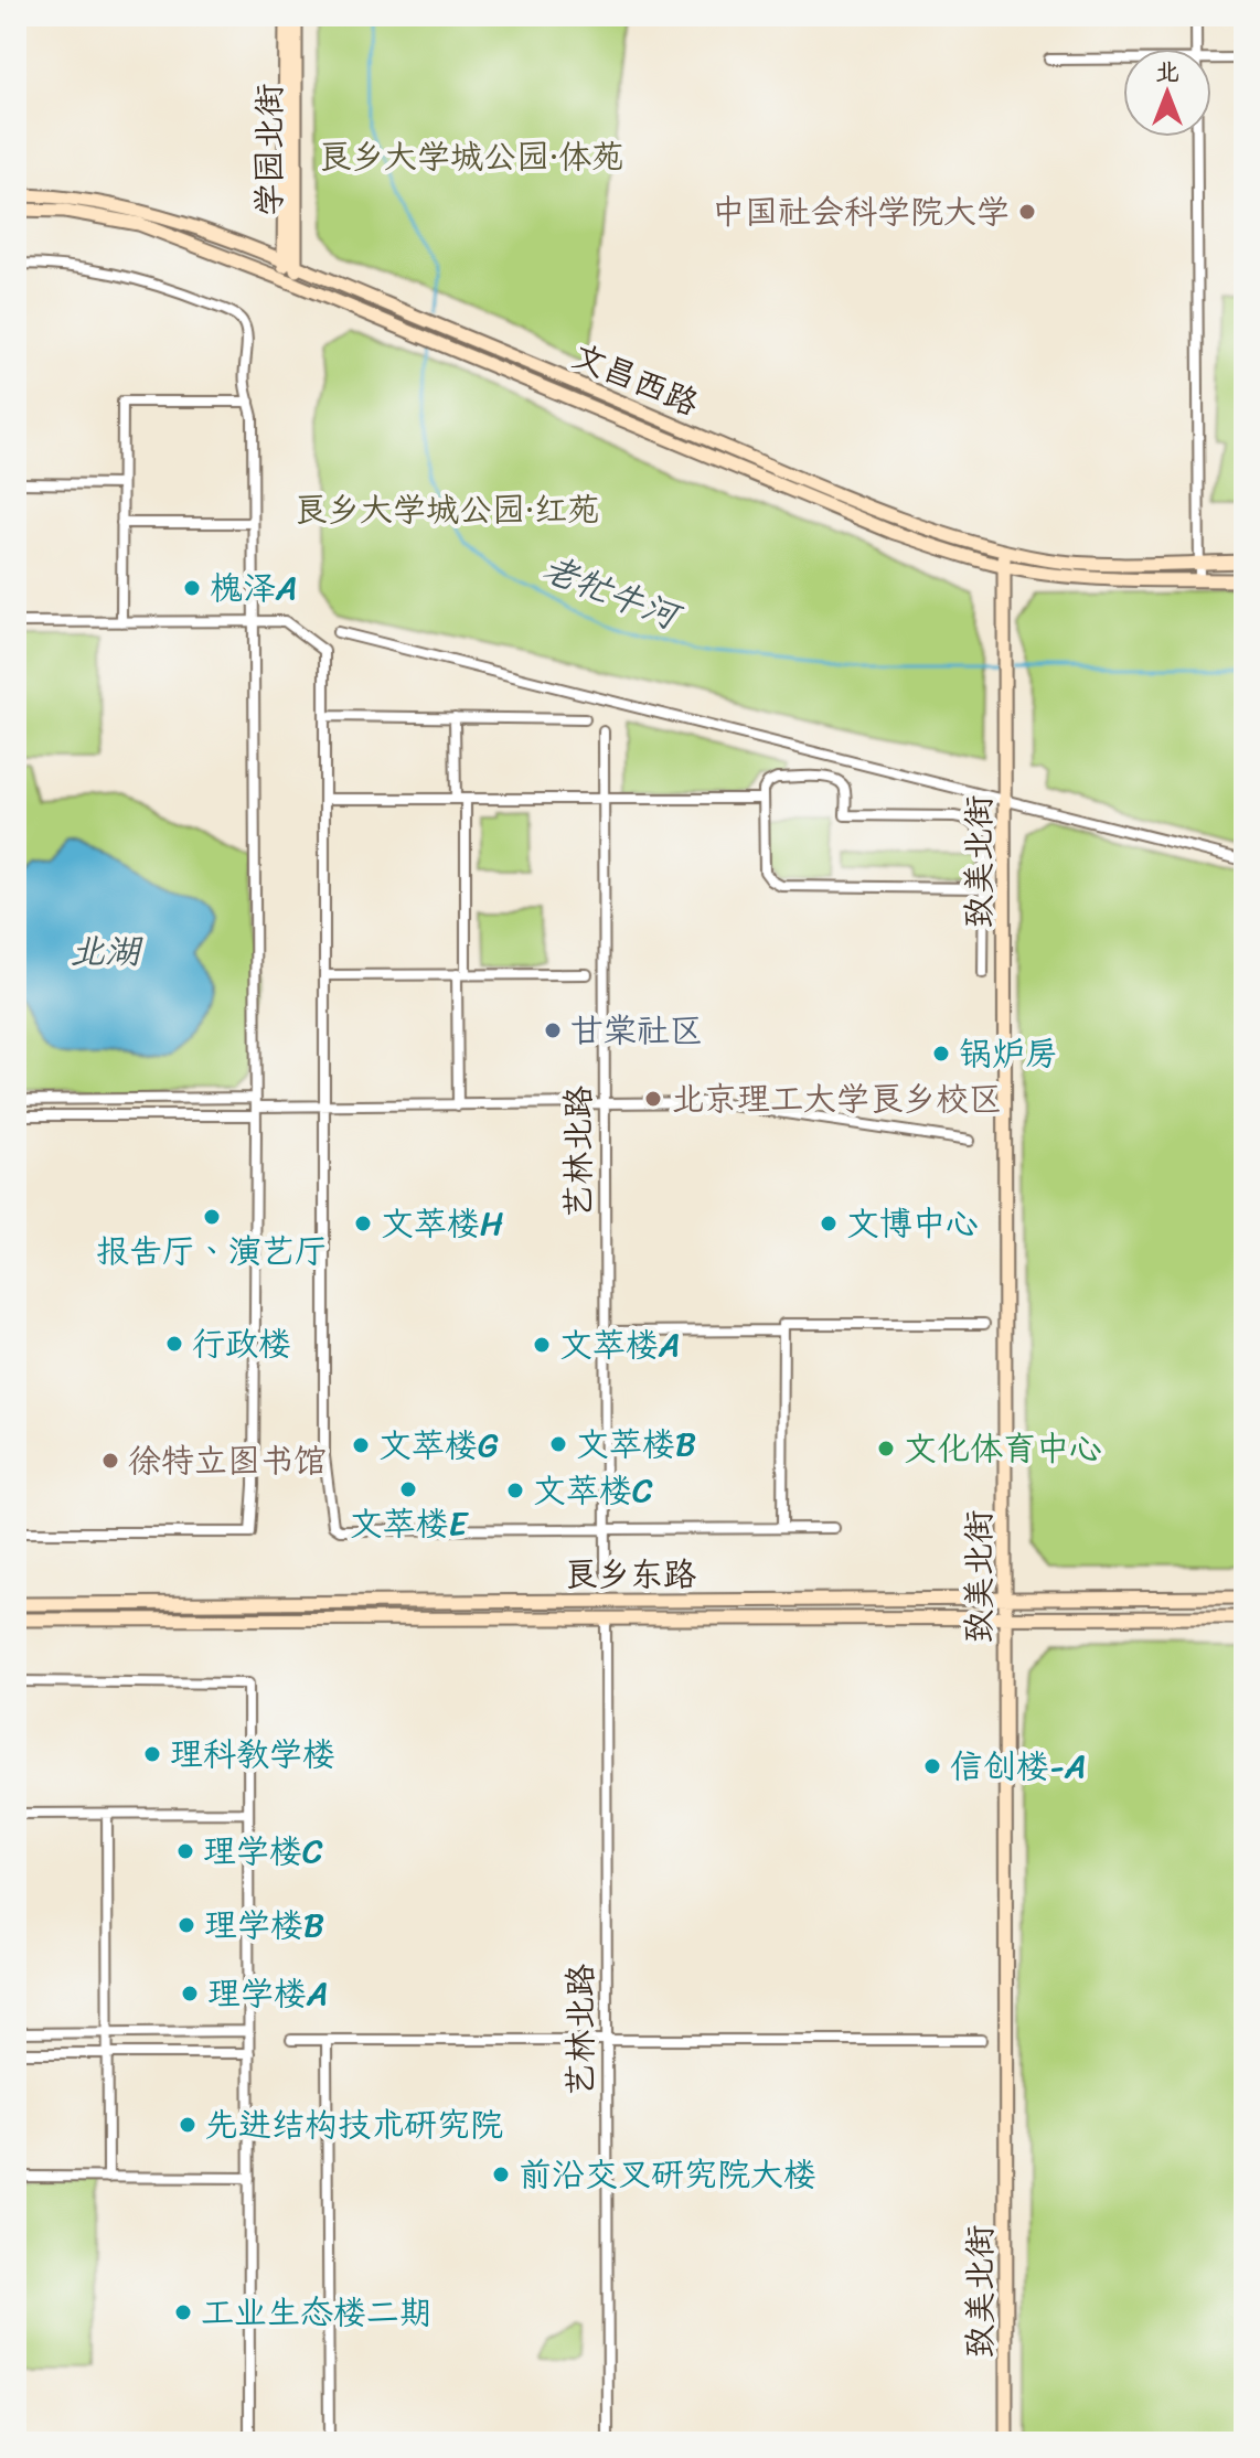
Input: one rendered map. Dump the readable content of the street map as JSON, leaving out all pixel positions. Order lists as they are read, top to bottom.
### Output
{
  "streets": {
    "main road": [
      "学园北街",
      "文昌西路",
      "致美北街",
      "良乡东路"
    ],
    "street": ["艺林北路"]
  },
  "crossings": [
    ["学园北街", "文昌西路"],
    ["文昌西路", "致美北街"],
    ["致美北街", "良乡东路"],
    ["艺林北路", "良乡东路"]
  ],
  "water": ["老牤牛河", "北湖"],
  "parks": ["良乡大学城公园·体苑", "良乡大学城公园·红苑"],
  "places": [
    "中国社会科学院大学",
    "槐泽A",
    "甘棠社区",
    "锅炉房",
    "北京理工大学良乡校区",
    "报告厅、演艺厅",
    "文萃楼H",
    "文博中心",
    "行政楼",
    "文萃楼A",
    "文萃楼B",
    "文萃楼G",
    "文化体育中心",
    "徐特立图书馆",
    "文萃楼E",
    "文萃楼C",
    "理科教学楼",
    "信创楼-A",
    "理学楼C",
    "理学楼B",
    "理学楼A",
    "先进结构技术研究院",
    "前沿交叉研究院大楼",
    "工业生态楼二期"
  ],
  "north": "top"
}
